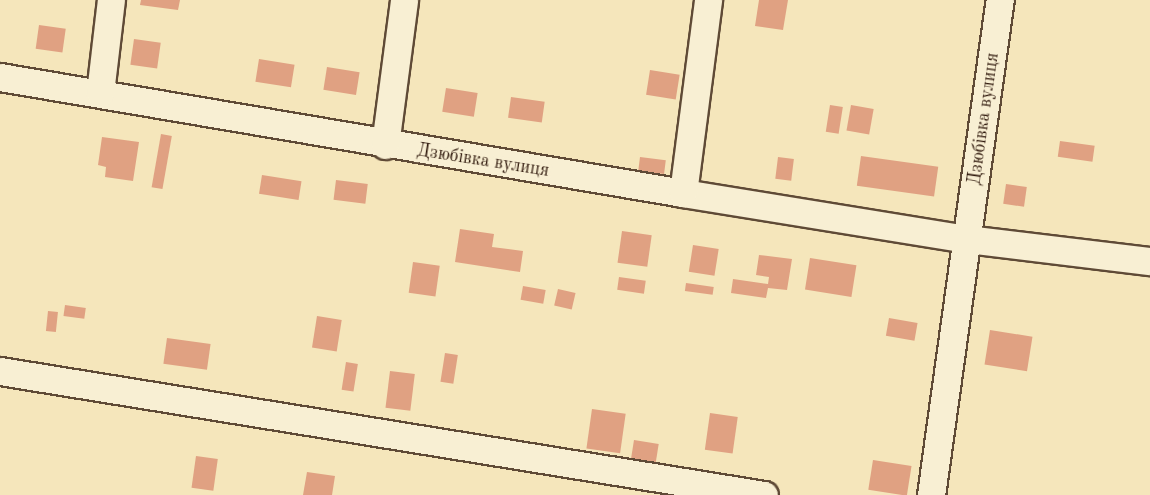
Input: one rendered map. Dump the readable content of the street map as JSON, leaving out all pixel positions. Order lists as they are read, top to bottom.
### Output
{
  "streets": {
    "street": ["Дзюбівка вулиця"]
  }
}
